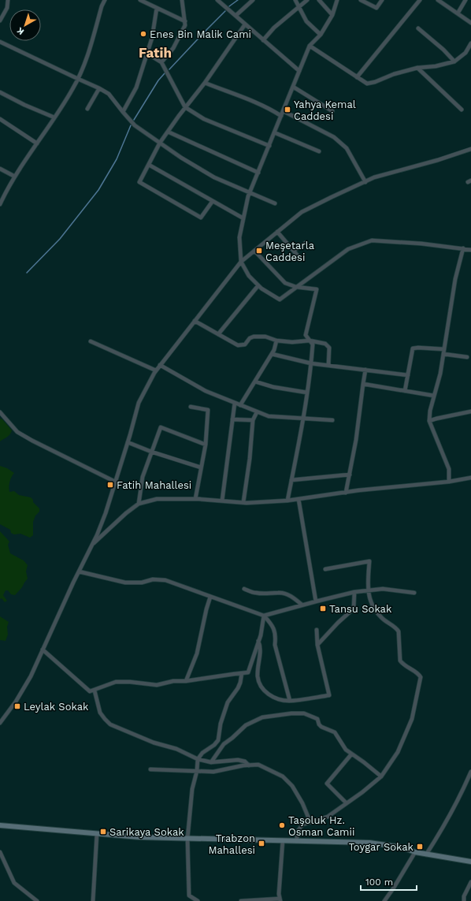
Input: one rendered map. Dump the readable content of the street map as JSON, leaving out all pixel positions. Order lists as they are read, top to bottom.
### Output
{
  "districts": ["Fatih"],
  "places": {
    "other": ["Enes Bin Malik Cami", "Taşoluk Hz. Osman Camii"],
    "transit": [
      "Yahya Kemal Caddesi",
      "Meşetarla Caddesi",
      "Fatih Mahallesi",
      "Tansu Sokak",
      "Leylak Sokak",
      "Sarikaya Sokak",
      "Trabzon Mahallesi",
      "Toygar Sokak"
    ]
  },
  "scale_bar": "100 m",
  "north": "bottom left"
}
